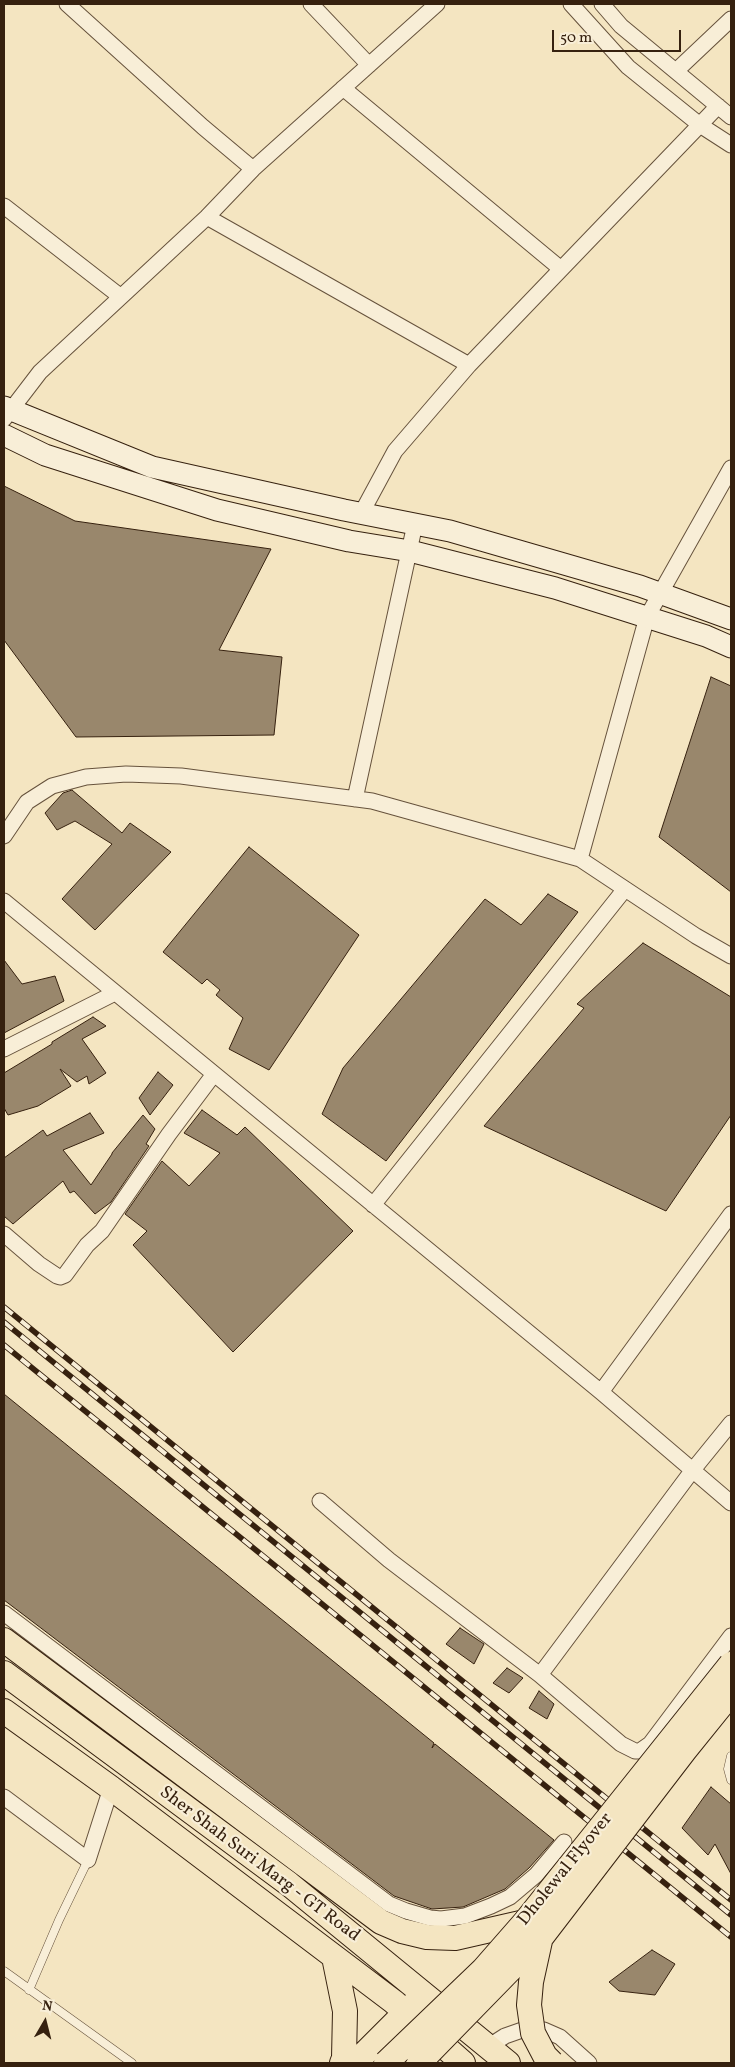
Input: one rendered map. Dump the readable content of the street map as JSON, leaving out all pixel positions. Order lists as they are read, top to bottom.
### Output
{
  "streets": {
    "main road": ["Sher Shah Suri Marg - GT Road", "Dholewal Flyover"]
  },
  "scale_bar": "50 m",
  "north": "top"
}
